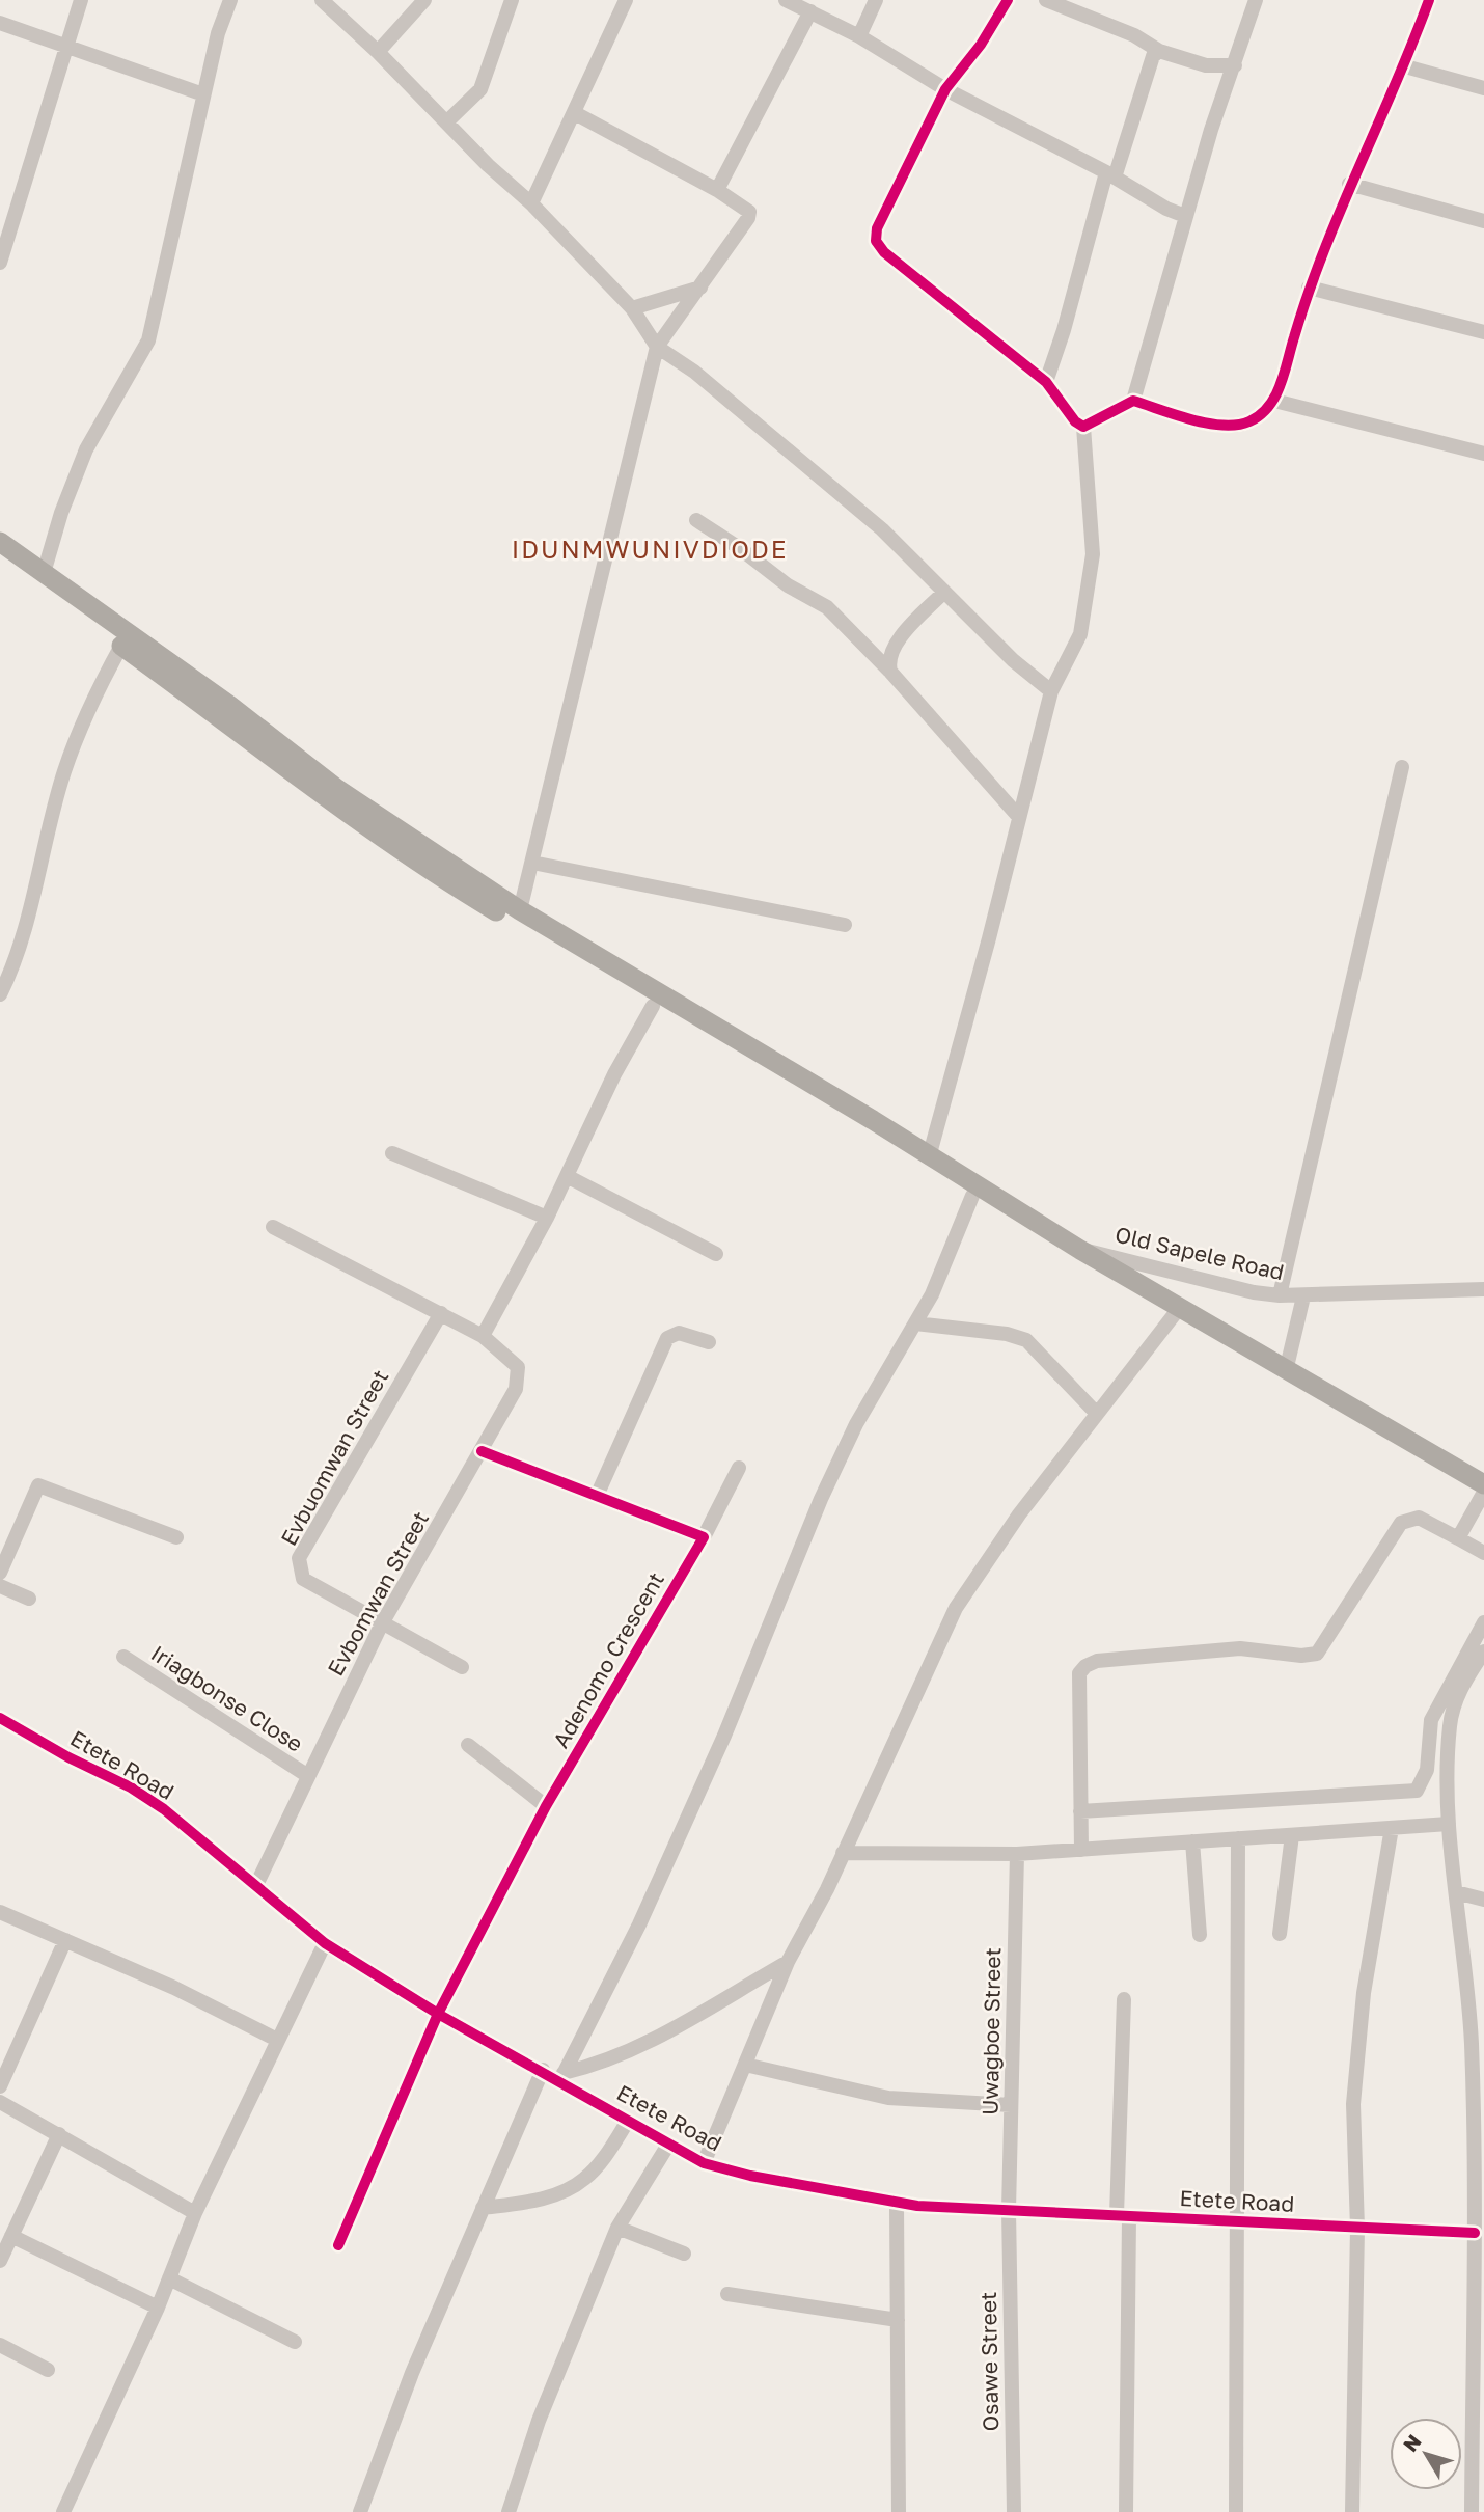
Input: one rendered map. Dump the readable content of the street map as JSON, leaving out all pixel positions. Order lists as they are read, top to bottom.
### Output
{
  "streets": {
    "street": [
      "Old Sapele Road",
      "Evbuomwan Street",
      "Evbomwan Street",
      "Adenomo Crescent",
      "Iriagbonse Close",
      "Etete Road",
      "Uwagboe Street",
      "Osawe Street"
    ]
  },
  "crossings": [
    ["Evbuomwan Street", "Evbomwan Street"],
    ["Evbomwan Street", "Iriagbonse Close"],
    ["Evbomwan Street", "Etete Road"],
    ["Adenomo Crescent", "Etete Road"],
    ["Etete Road", "Uwagboe Street"],
    ["Etete Road", "Osawe Street"],
    ["Uwagboe Street", "Osawe Street"]
  ],
  "districts": ["IDUNMWUNIVDIODE"],
  "north": "top left"
}
